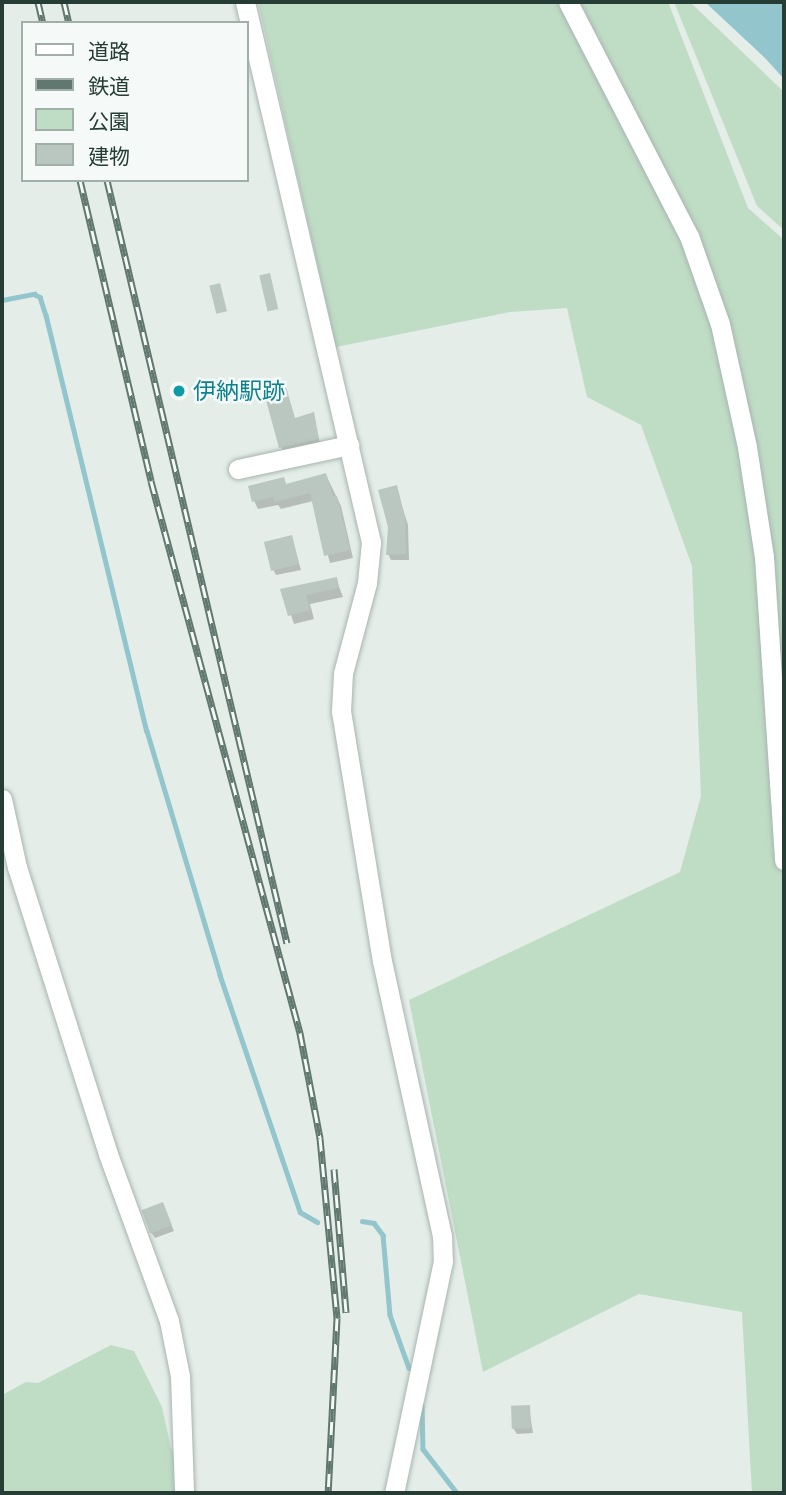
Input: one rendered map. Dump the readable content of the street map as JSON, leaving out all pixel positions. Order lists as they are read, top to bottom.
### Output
{
  "places": ["伊納駅跡"],
  "legend": [
    "道路",
    "鉄道",
    "公園",
    "建物"
  ]
}
